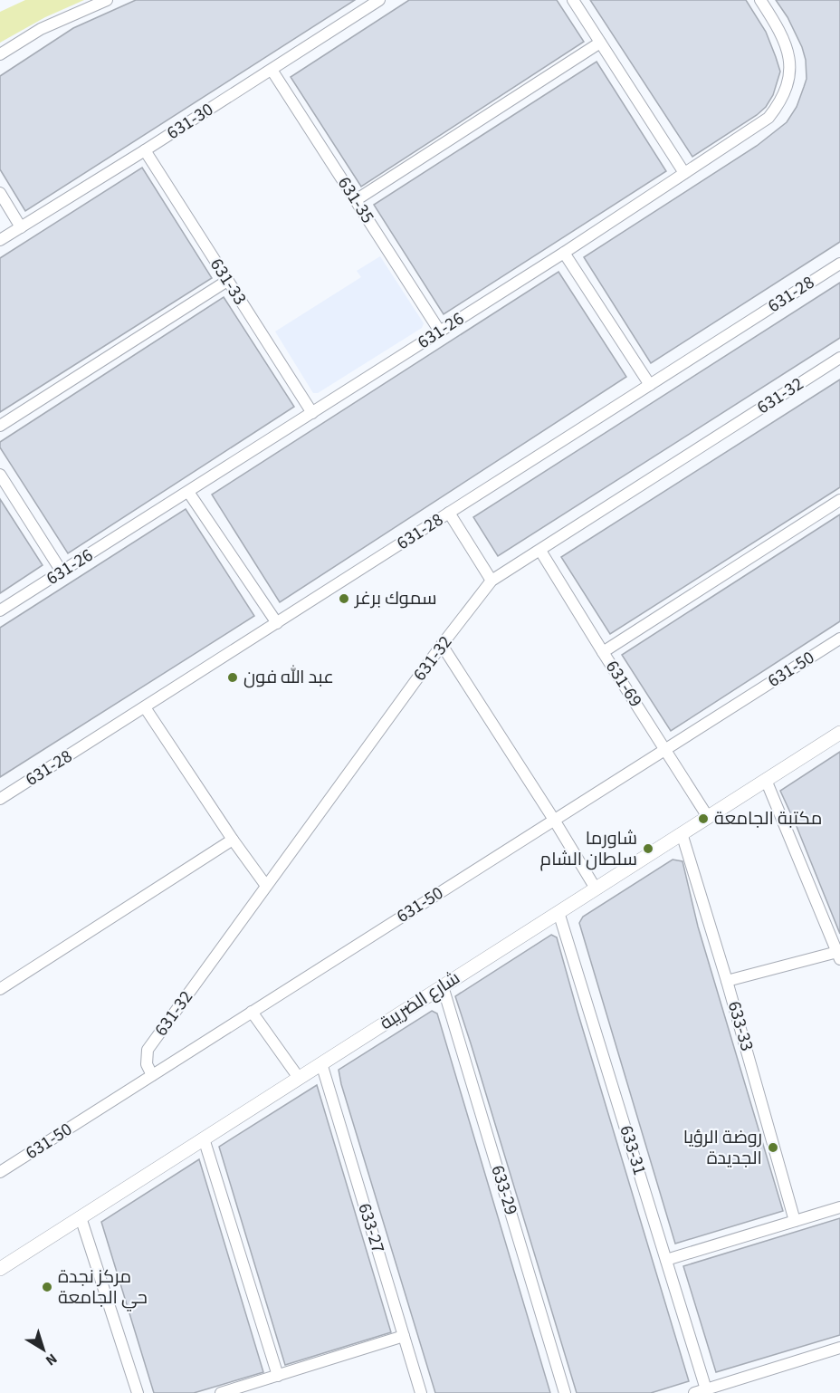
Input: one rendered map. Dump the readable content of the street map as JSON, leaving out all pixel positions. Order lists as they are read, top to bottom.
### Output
{
  "streets": {
    "street": [
      "631-30",
      "631-35",
      "631-33",
      "631-28",
      "631-26",
      "631-32",
      "631-50",
      "631-69",
      "شارع الضريبة",
      "633-33",
      "633-31",
      "633-29",
      "633-27"
    ]
  },
  "crossings": [
    ["631-30", "631-35"],
    ["631-30", "631-33"],
    ["631-35", "631-26"],
    ["631-33", "631-26"],
    ["631-32", "631-50"],
    ["631-32", "631-69"],
    ["631-50", "631-69"],
    ["631-69", "شارع الضريبة"],
    ["شارع الضريبة", "633-33"],
    ["شارع الضريبة", "633-31"],
    ["شارع الضريبة", "633-29"],
    ["شارع الضريبة", "633-27"]
  ],
  "places": [
    "سموك برغر",
    "عبد الله فون",
    "مكتبة الجامعة",
    "شاورما سلطان الشام",
    "روضة الرؤيا الجديدة",
    "مركز نجدة حي الجامعة"
  ],
  "north": "bottom right"
}
